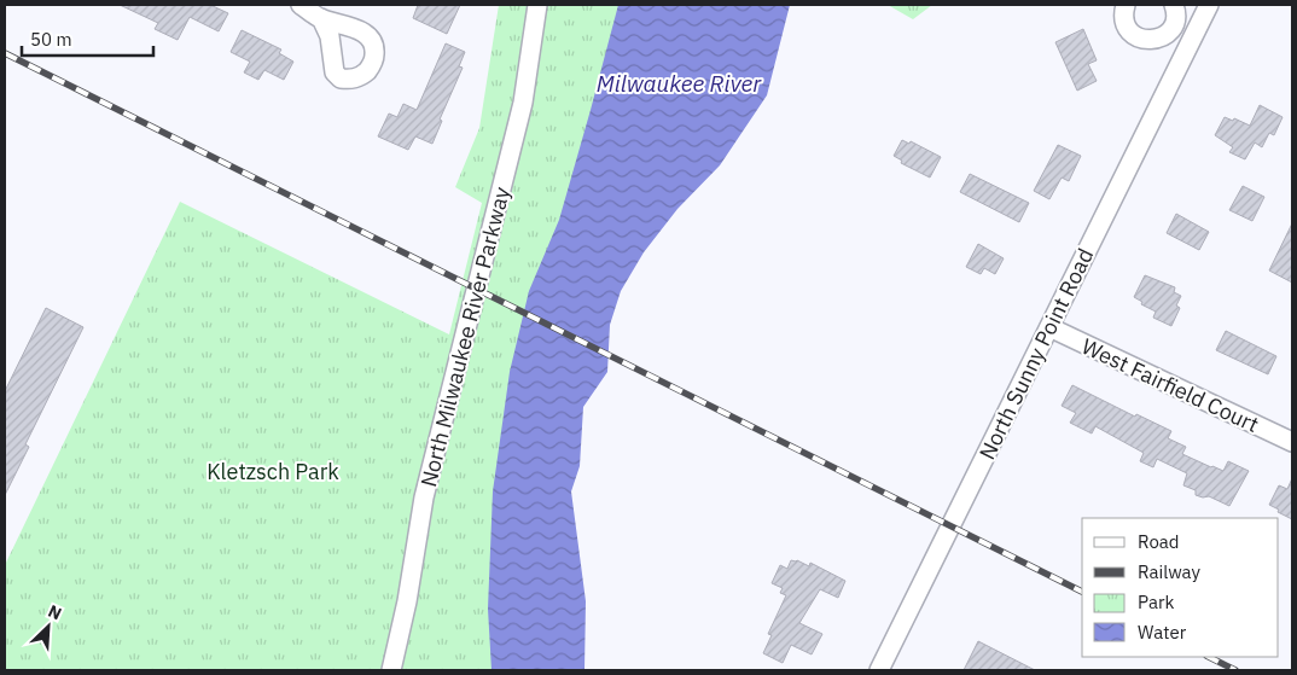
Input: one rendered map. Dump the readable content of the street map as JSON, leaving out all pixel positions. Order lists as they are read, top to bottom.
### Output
{
  "streets": {
    "street": ["North Milwaukee River Parkway", "North Sunny Point Road", "West Fairfield Court"]
  },
  "crossings": [
    ["North Sunny Point Road", "West Fairfield Court"]
  ],
  "water": ["Milwaukee River"],
  "parks": ["Kletzsch Park"],
  "legend": [
    "Road",
    "Railway",
    "Park",
    "Water"
  ],
  "scale_bar": "50 m",
  "north": "top right"
}
